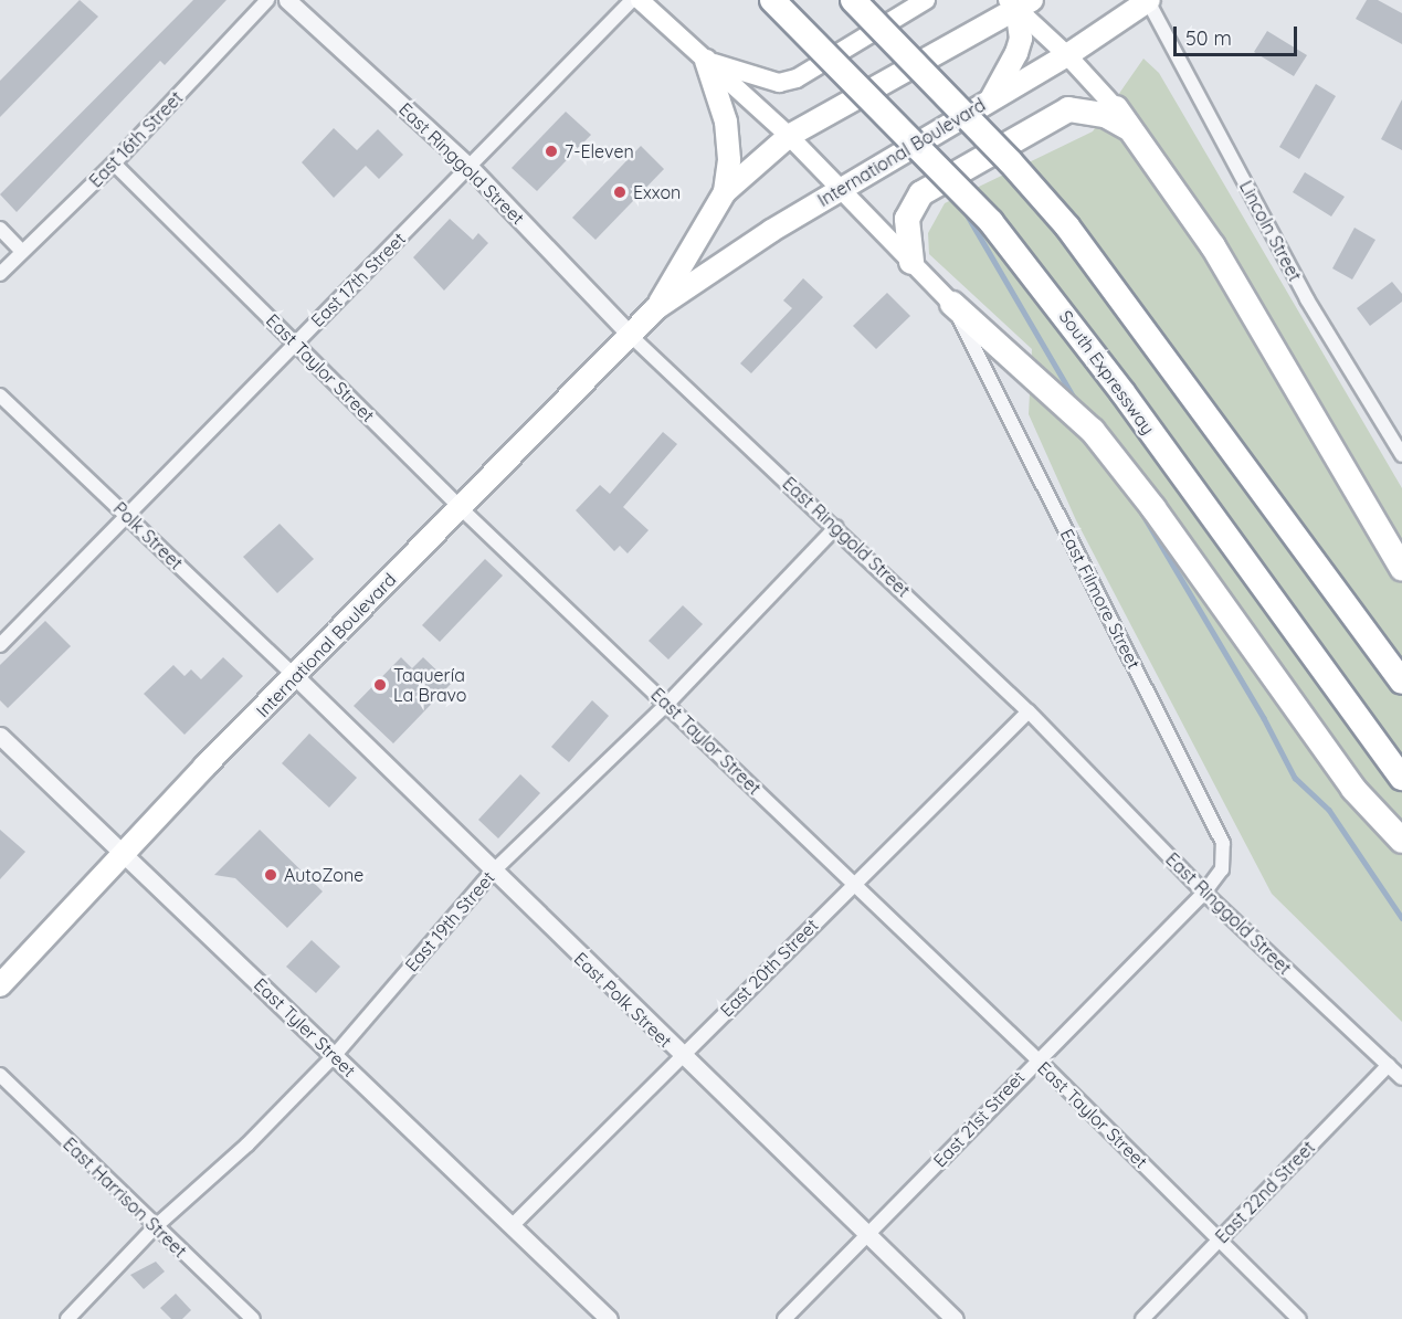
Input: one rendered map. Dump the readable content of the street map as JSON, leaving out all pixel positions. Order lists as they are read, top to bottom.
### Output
{
  "streets": {
    "highway": ["South Expressway"],
    "main road": ["International Boulevard"],
    "street": [
      "East 16th Street",
      "East Ringgold Street",
      "Lincoln Street",
      "East 17th Street",
      "East Taylor Street",
      "Polk Street",
      "East Filmore Street",
      "East 19th Street",
      "East 20th Street",
      "East Polk Street",
      "East Tyler Street",
      "East 21st Street",
      "East 22nd Street",
      "East Harrison Street"
    ]
  },
  "crossings": [
    ["East 16th Street", "East Taylor Street"],
    ["International Boulevard", "East Ringgold Street"],
    ["International Boulevard", "Lincoln Street"],
    ["International Boulevard", "East Taylor Street"],
    ["International Boulevard", "Polk Street"],
    ["International Boulevard", "East Polk Street"],
    ["International Boulevard", "East Tyler Street"],
    ["East Ringgold Street", "East 17th Street"],
    ["East Ringgold Street", "East Filmore Street"],
    ["East Ringgold Street", "East 19th Street"],
    ["East Ringgold Street", "East 20th Street"],
    ["East Ringgold Street", "East 21st Street"],
    ["East Ringgold Street", "East 22nd Street"],
    ["East 17th Street", "East Taylor Street"],
    ["East 17th Street", "Polk Street"],
    ["East Taylor Street", "East 19th Street"],
    ["East Taylor Street", "East 20th Street"],
    ["East Taylor Street", "East 21st Street"],
    ["East Taylor Street", "East 22nd Street"],
    ["Polk Street", "East Polk Street"],
    ["East Filmore Street", "East 21st Street"],
    ["East 19th Street", "East Polk Street"],
    ["East 19th Street", "East Tyler Street"],
    ["East 19th Street", "East Harrison Street"],
    ["East 20th Street", "East Polk Street"],
    ["East 20th Street", "East Tyler Street"],
    ["East Polk Street", "East 21st Street"]
  ],
  "places": [
    "7-Eleven",
    "Exxon",
    "Taquería La Bravo",
    "AutoZone"
  ],
  "scale_bar": "50 m"
}
